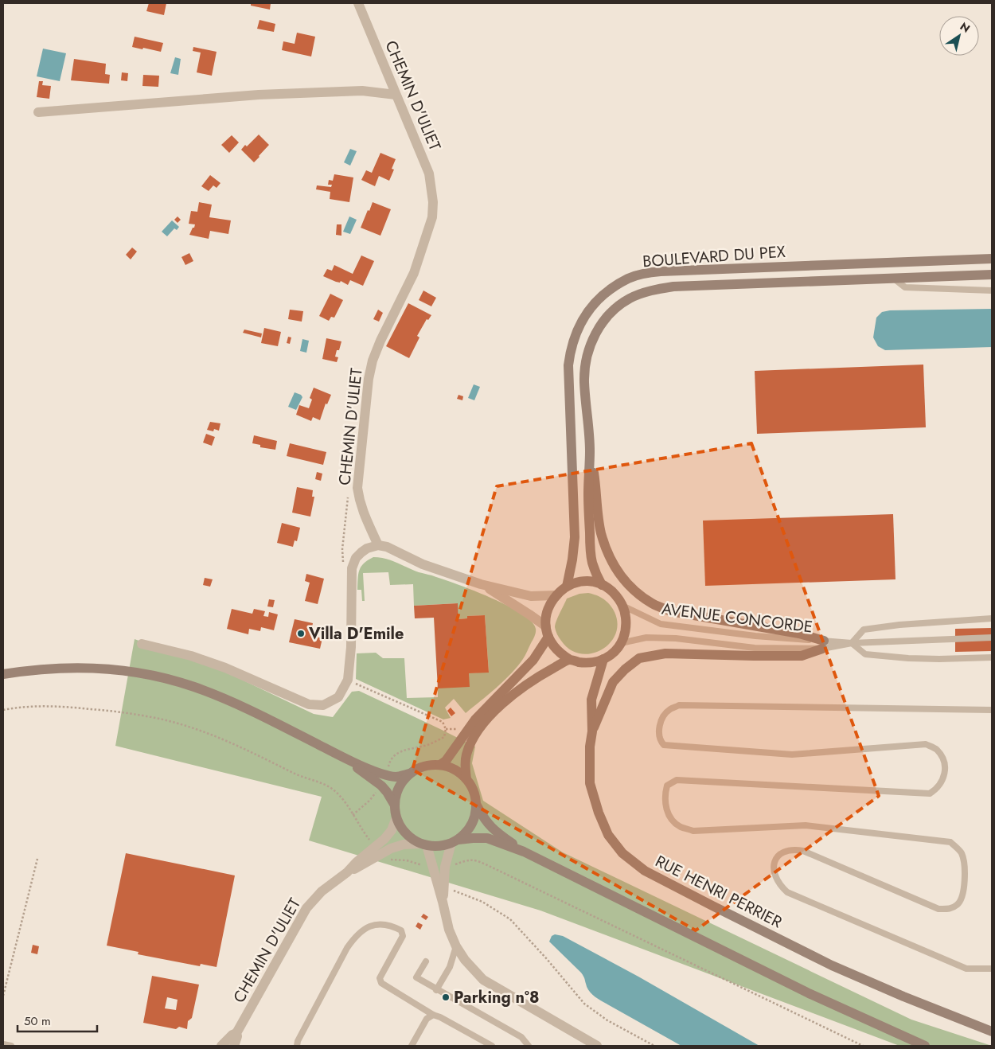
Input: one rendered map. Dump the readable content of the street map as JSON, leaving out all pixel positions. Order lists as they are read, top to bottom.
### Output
{
  "streets": {
    "main road": ["BOULEVARD DU PEX", "RUE HENRI PERRIER"],
    "street": ["CHEMIN D'ULIET"],
    "lane": ["AVENUE CONCORDE"]
  },
  "crossings": [
    ["BOULEVARD DU PEX", "AVENUE CONCORDE"],
    ["BOULEVARD DU PEX", "RUE HENRI PERRIER"],
    ["AVENUE CONCORDE", "RUE HENRI PERRIER"]
  ],
  "places": ["Villa D'Emile", "Parking n°8"],
  "scale_bar": "50 m",
  "north": "top right"
}
